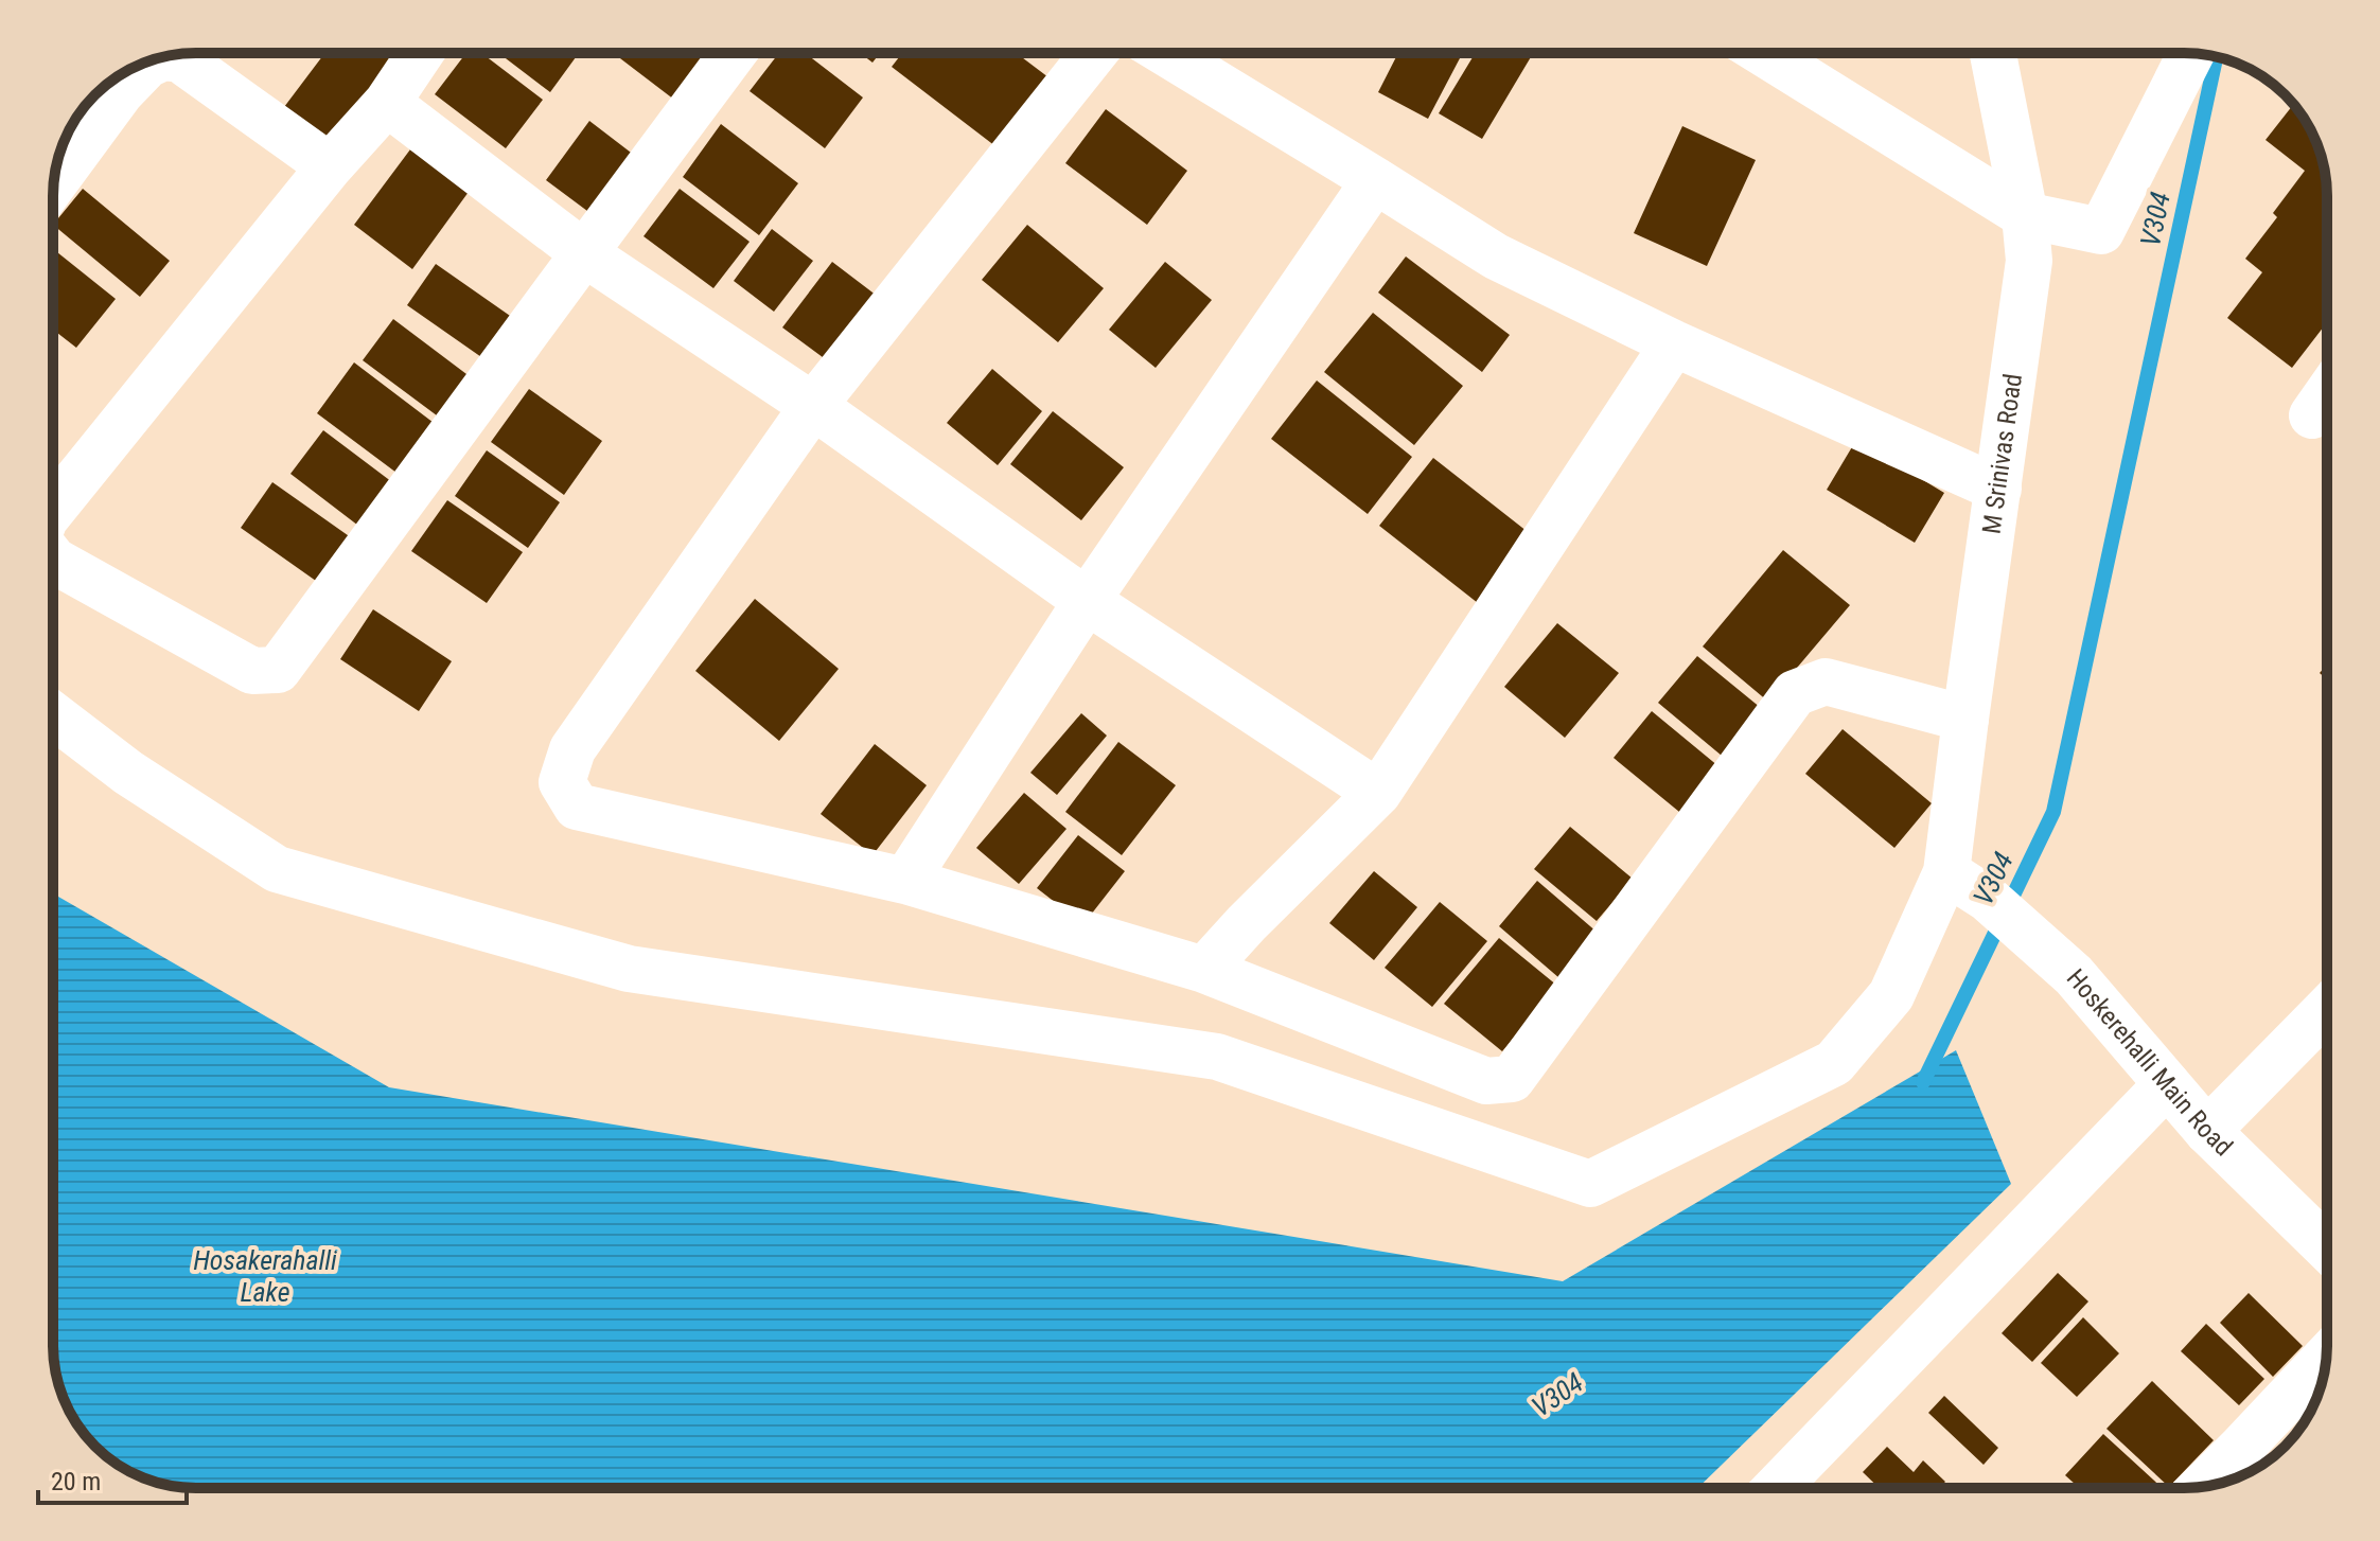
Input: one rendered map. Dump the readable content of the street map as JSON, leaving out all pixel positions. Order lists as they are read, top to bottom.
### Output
{
  "streets": {
    "street": ["M Srinivas Road", "Hoskerehalli Main Road"]
  },
  "crossings": [
    ["M Srinivas Road", "Hoskerehalli Main Road"]
  ],
  "water": ["V304", "Hosakerahalli Lake"],
  "scale_bar": "20 m"
}
